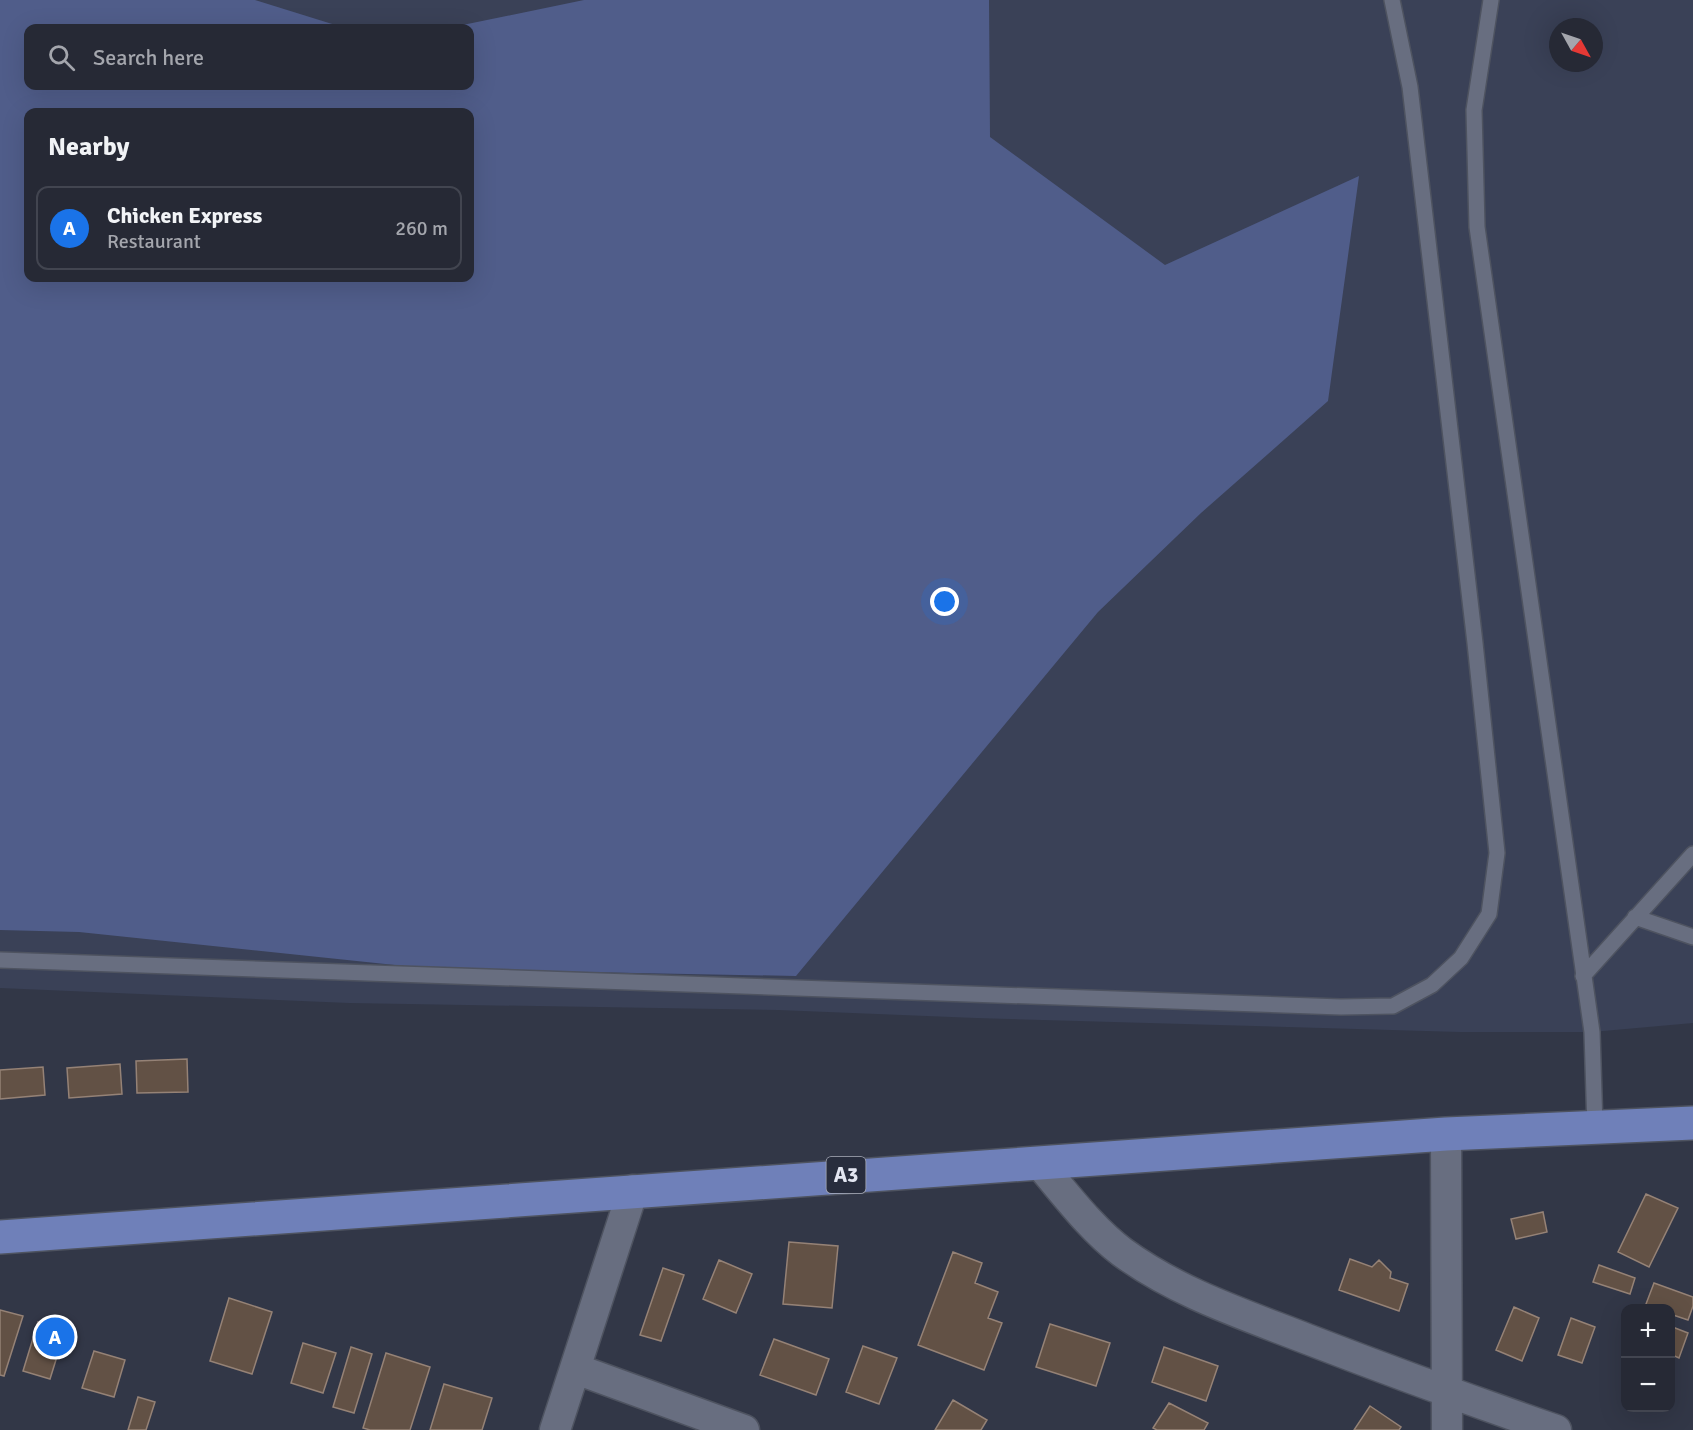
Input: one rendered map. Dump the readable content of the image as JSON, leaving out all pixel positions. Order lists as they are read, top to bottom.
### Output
{
  "streets": {
    "highway": ["A3"]
  },
  "north": "bottom right",
  "page": {
    "search": "Search here",
    "heading": "Nearby",
    "list": [
      {
        "mark": "A",
        "name": "Chicken Express",
        "note": "Restaurant",
        "value": "260 m"
      }
    ],
    "map_buttons": ["+", "−"],
    "pins": "A"
  }
}
